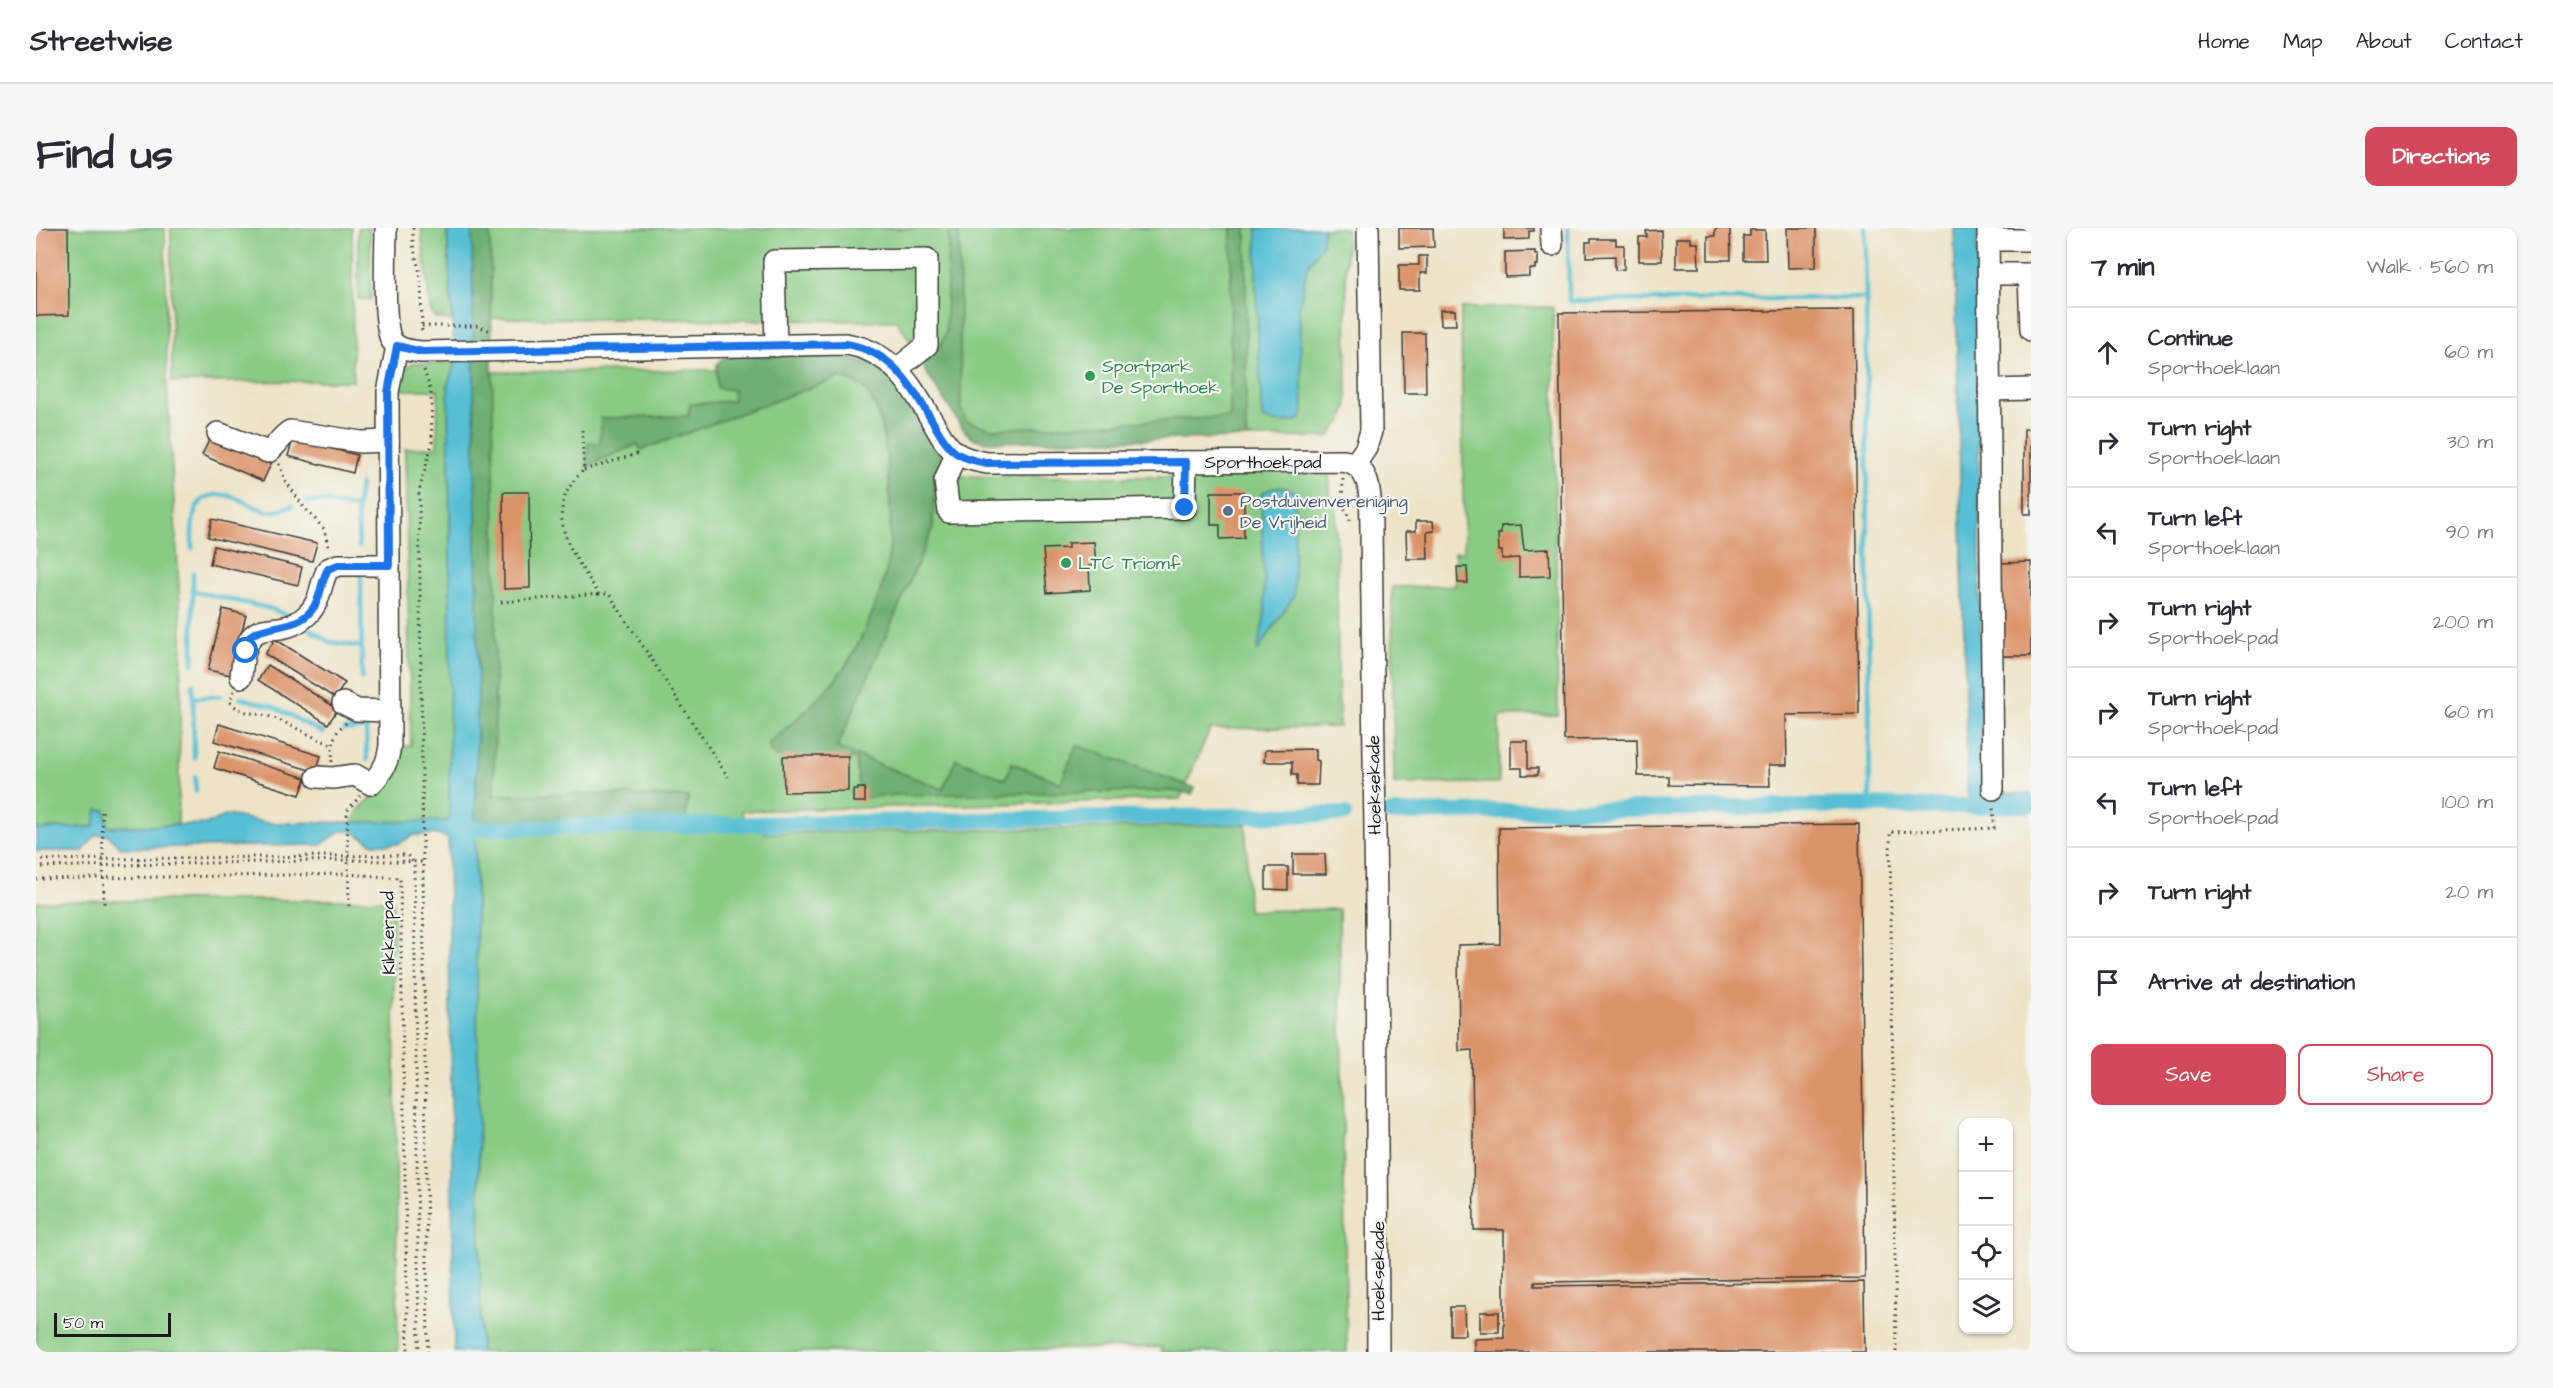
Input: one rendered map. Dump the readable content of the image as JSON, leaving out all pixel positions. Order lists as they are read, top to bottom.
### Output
{
  "streets": {
    "street": ["Sporthoekpad", "Hoeksekade"],
    "path": ["Kikkerpad"]
  },
  "crossings": [
    ["Sporthoekpad", "Hoeksekade"]
  ],
  "places": ["Sportpark De Sporthoek", "Postduivenvereniging De Vrijheid", "LTC Triomf"],
  "scale_bar": "50 m",
  "page": {
    "header": "Streetwise",
    "nav": [
      "Home",
      "Map",
      "About",
      "Contact"
    ],
    "title": "Find us",
    "buttons": [
      "Directions",
      ["Save", "Share"]
    ],
    "heading": ["7 min", "Walk · 560 m"],
    "list": [
      ["Continue", "Sporthoeklaan", "60 m"],
      ["Turn right", "Sporthoeklaan", "30 m"],
      ["Turn left", "Sporthoeklaan", "90 m"],
      ["Turn right", "Sporthoekpad", "200 m"],
      ["Turn right", "Sporthoekpad", "60 m"],
      ["Turn left", "Sporthoekpad", "100 m"],
      ["Turn right", "20 m"],
      "Arrive at destination"
    ],
    "map_buttons": ["+", "−"],
    "scale": "50 m"
  }
}
